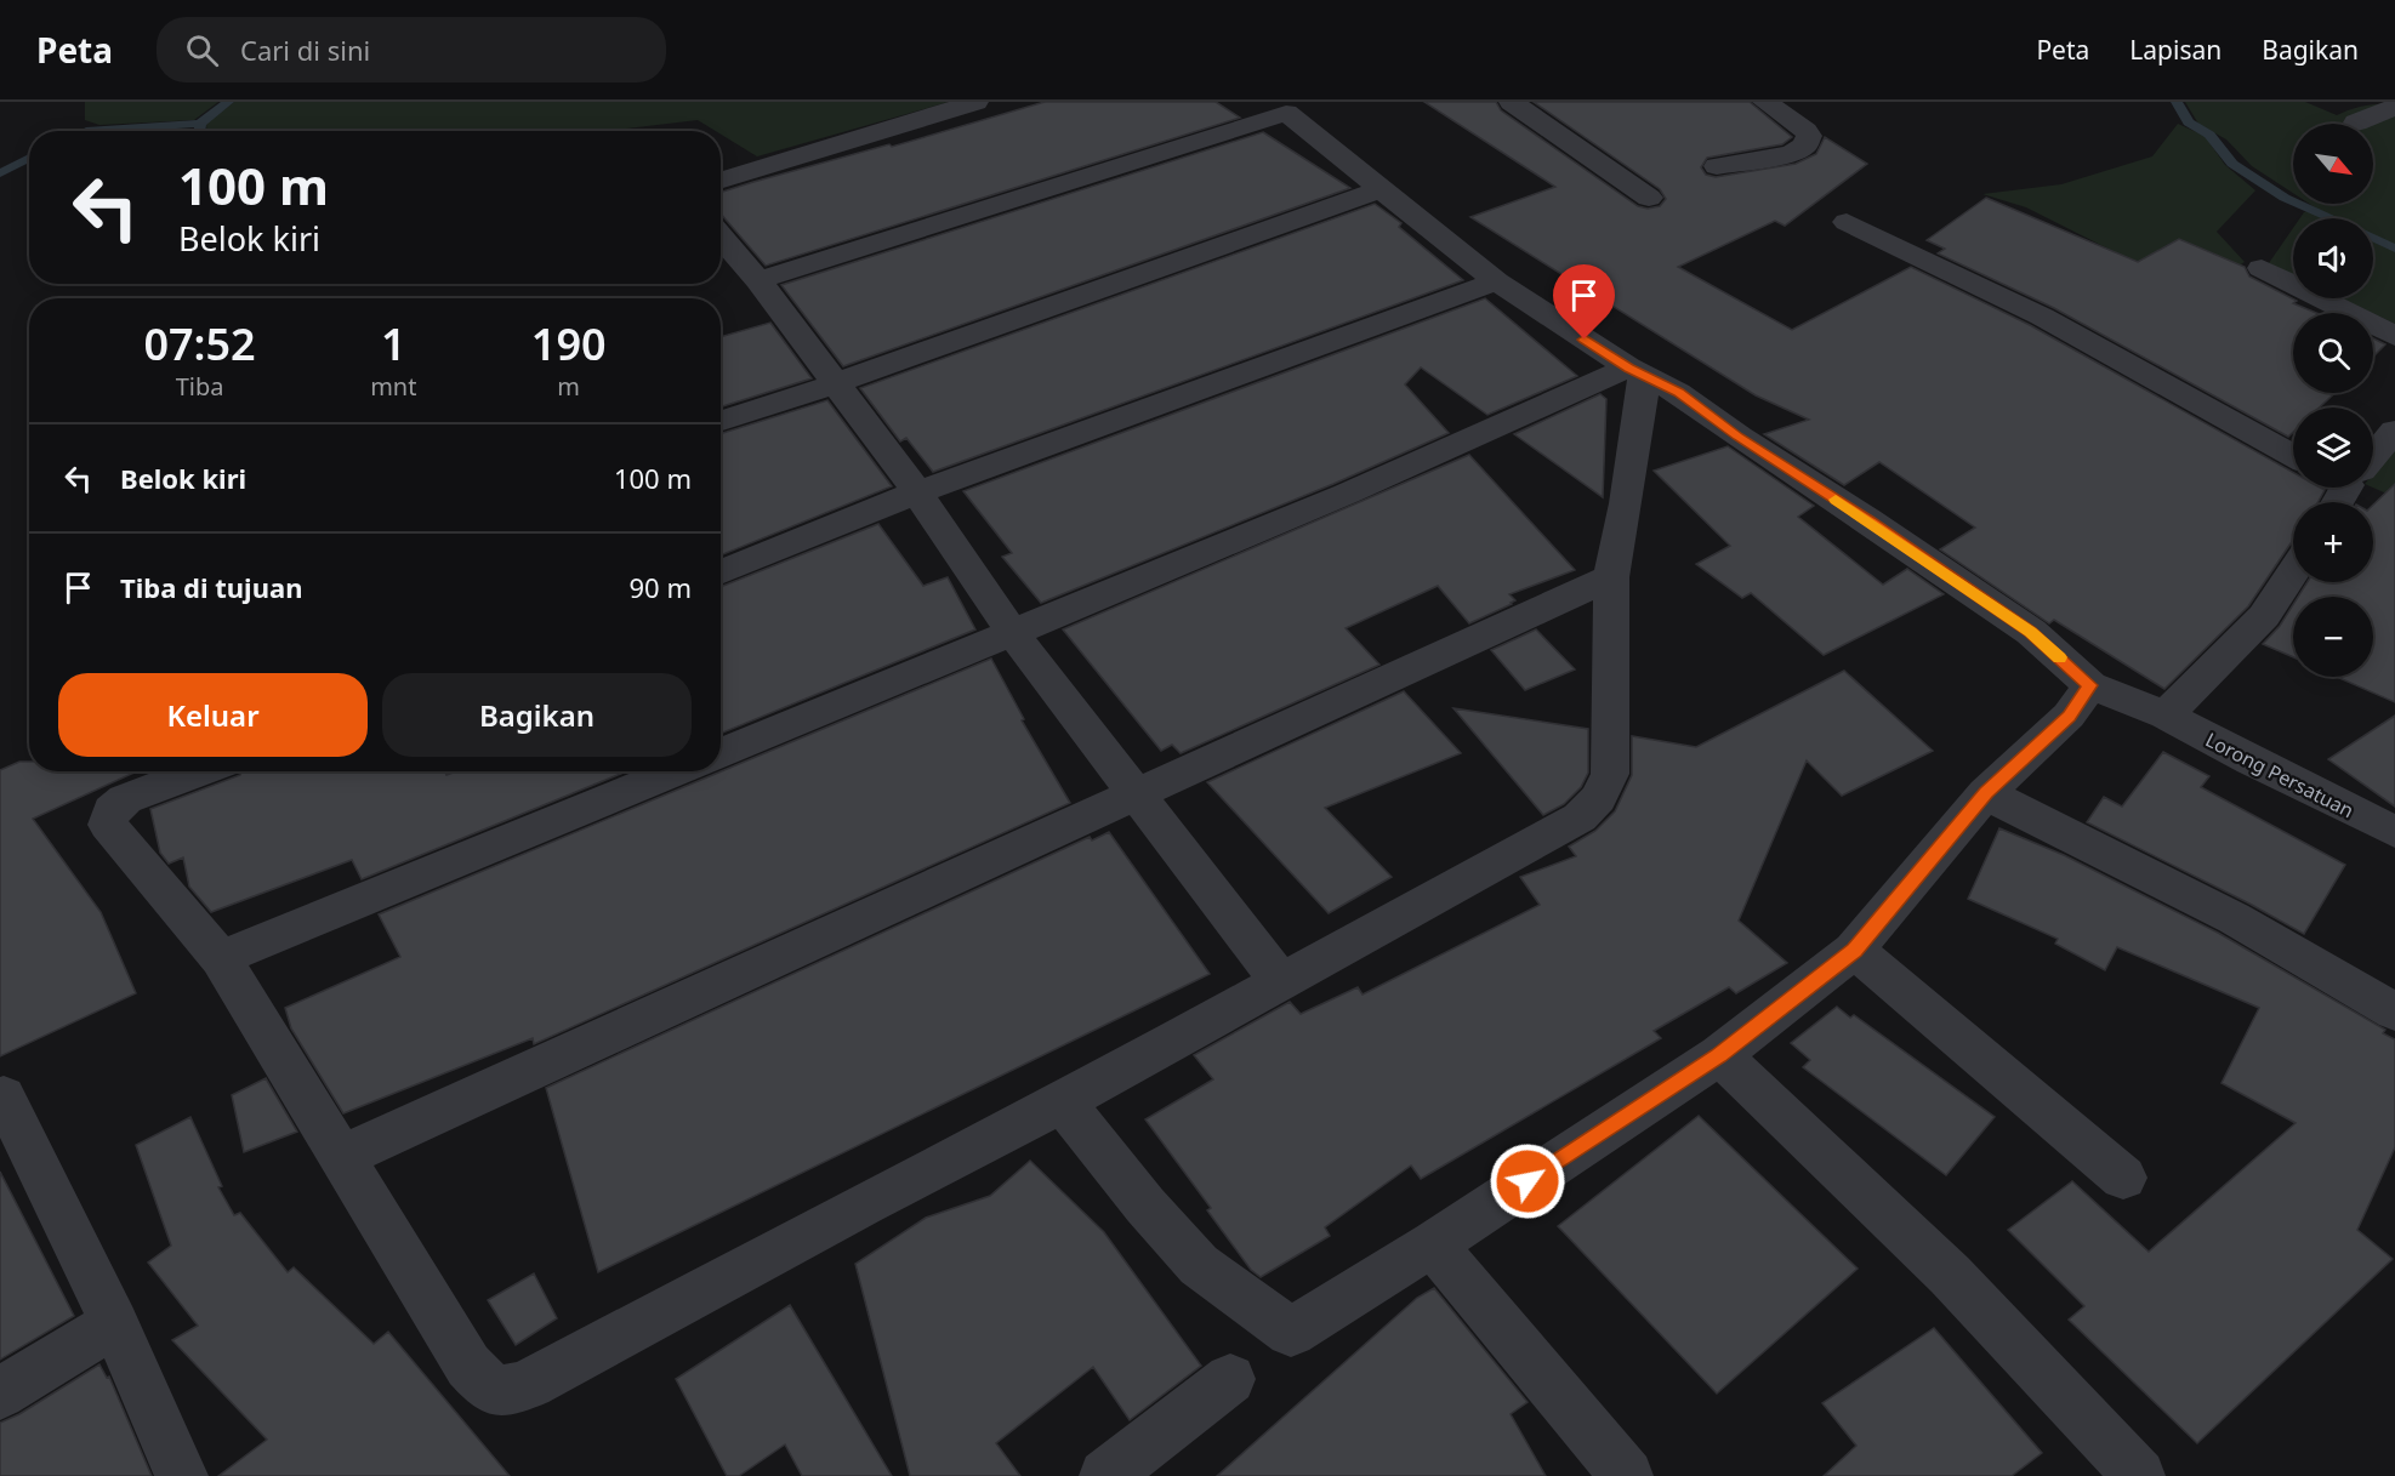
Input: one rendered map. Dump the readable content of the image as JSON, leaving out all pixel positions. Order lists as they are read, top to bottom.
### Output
{
  "streets": {
    "street": ["Lorong Persatuan"]
  },
  "north": "bottom right",
  "page": {
    "header": "Peta",
    "search": "Cari di sini",
    "nav": ["Peta", "Lapisan", "Bagikan"],
    "map_buttons": ["+", "−"],
    "turn": ["100 m", "Belok kiri"],
    "eta": [
      "07:52",
      "Tiba",
      "1",
      "mnt",
      "190",
      "m"
    ],
    "list": [
      {
        "name": "Belok kiri",
        "value": "100 m"
      },
      {
        "name": "Tiba di tujuan",
        "value": "90 m"
      }
    ],
    "buttons": ["Keluar", "Bagikan"]
  }
}
